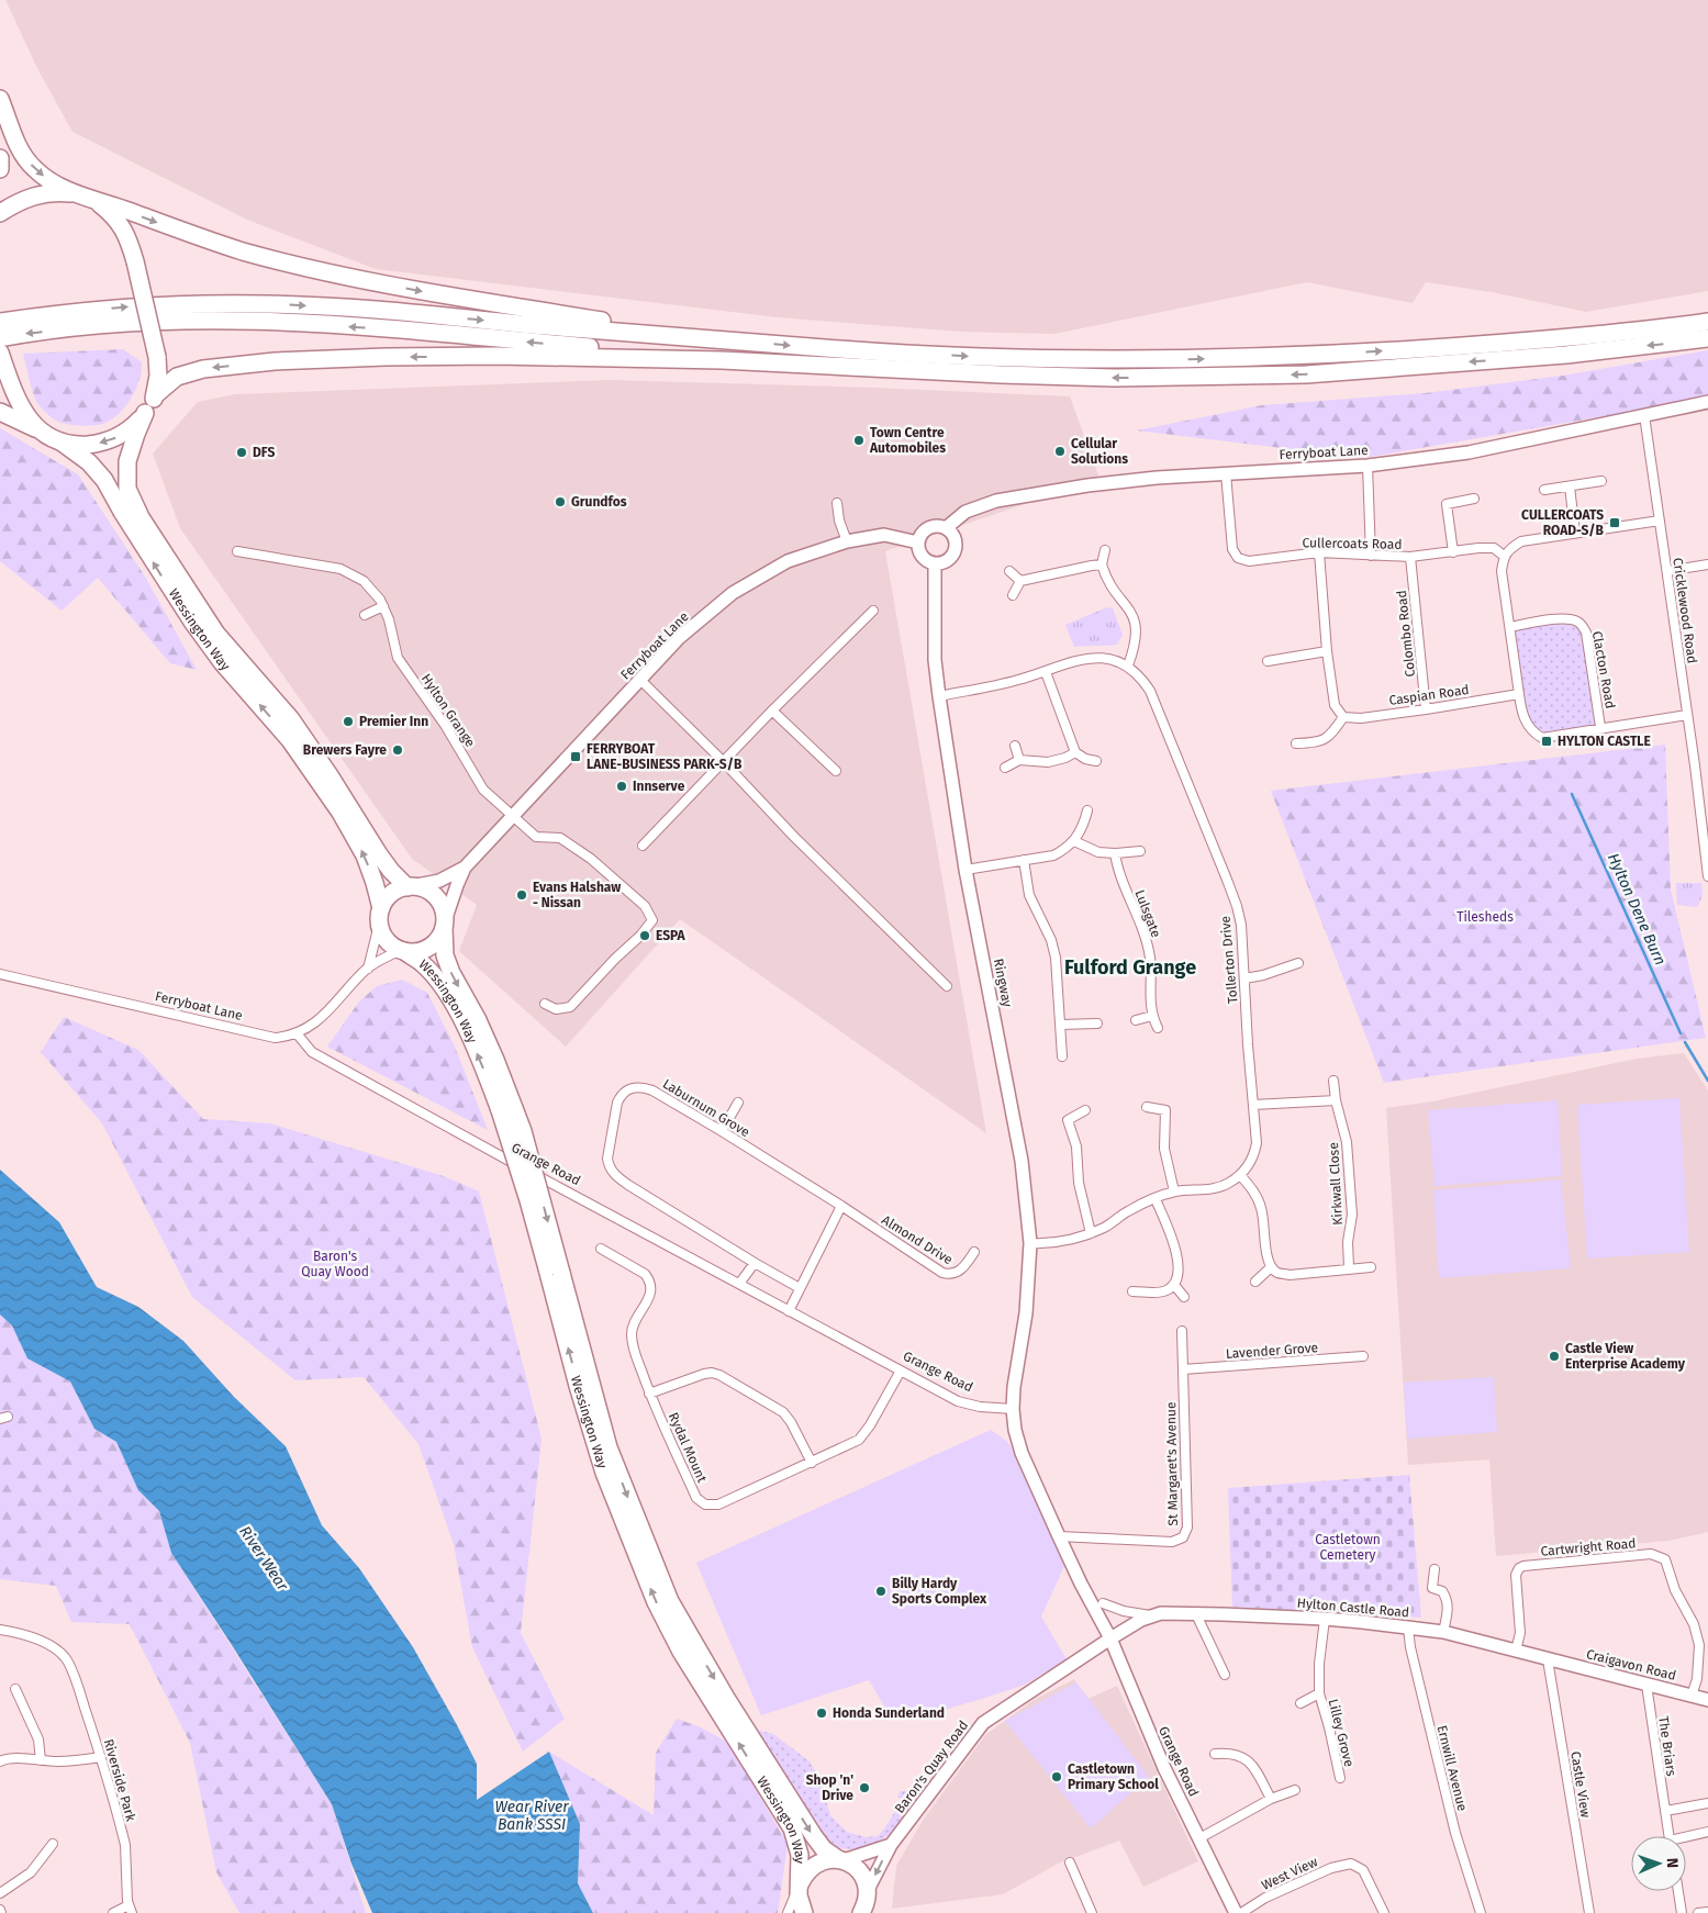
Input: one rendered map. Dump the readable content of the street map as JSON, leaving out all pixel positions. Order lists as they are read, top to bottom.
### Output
{
  "streets": {
    "highway": ["Wessington Way"],
    "street": [
      "Ferryboat Lane",
      "Cullercoats Road",
      "Cricklewood Road",
      "Colombo Road",
      "Clacton Road",
      "Caspian Road",
      "Hylton Grange",
      "Lulsgate",
      "Tollerton Drive",
      "Ringway",
      "Laburnum Grove",
      "Grange Road",
      "Kirkwall Close",
      "Almond Drive",
      "Lavender Grove",
      "Rydal Mount",
      "St Margaret's Avenue",
      "Cartwright Road",
      "Hylton Castle Road",
      "Craigavon Road",
      "Lilley Grove",
      "The Briars",
      "Baron's Quay Road",
      "Ernwill Avenue",
      "Riverside Park",
      "Castle View",
      "West View"
    ]
  },
  "crossings": [
    ["Ferryboat Lane", "Cullercoats Road"],
    ["Ferryboat Lane", "Cricklewood Road"],
    ["Ferryboat Lane", "Wessington Way"],
    ["Ferryboat Lane", "Hylton Grange"],
    ["Ferryboat Lane", "Ringway"],
    ["Ferryboat Lane", "Grange Road"],
    ["Cullercoats Road", "Colombo Road"],
    ["Cullercoats Road", "Clacton Road"],
    ["Cricklewood Road", "Clacton Road"],
    ["Wessington Way", "Baron's Quay Road"],
    ["Colombo Road", "Caspian Road"],
    ["Clacton Road", "Caspian Road"],
    ["Tollerton Drive", "Ringway"],
    ["Ringway", "Grange Road"],
    ["Laburnum Grove", "Almond Drive"],
    ["Grange Road", "Rydal Mount"],
    ["Grange Road", "St Margaret's Avenue"],
    ["Grange Road", "Hylton Castle Road"],
    ["Grange Road", "Baron's Quay Road"],
    ["Lavender Grove", "St Margaret's Avenue"],
    ["Cartwright Road", "Hylton Castle Road"],
    ["Cartwright Road", "Craigavon Road"],
    ["Hylton Castle Road", "Craigavon Road"],
    ["Hylton Castle Road", "Lilley Grove"],
    ["Hylton Castle Road", "Baron's Quay Road"],
    ["Hylton Castle Road", "Ernwill Avenue"],
    ["Hylton Castle Road", "Castle View"],
    ["Craigavon Road", "The Briars"],
    ["Craigavon Road", "Castle View"]
  ],
  "districts": ["Fulford Grange"],
  "water": ["Hylton Dene Burn", "River Wear", "Wear River Bank SSSI"],
  "parks": ["Tilesheds", "Baron's Quay Wood", "Castletown Cemetery"],
  "places": {
    "other": [
      "Town Centre Automobiles",
      "Cellular Solutions",
      "DFS",
      "Grundfos",
      "Premier Inn",
      "Brewers Fayre",
      "Innserve",
      "Evans Halshaw - Nissan",
      "ESPA",
      "Castle View Enterprise Academy",
      "Billy Hardy Sports Complex",
      "Honda Sunderland",
      "Castletown Primary School",
      "Shop 'n' Drive"
    ],
    "transit": ["CULLERCOATS ROAD-S/B", "HYLTON CASTLE", "FERRYBOAT LANE-BUSINESS PARK-S/B"]
  },
  "north": "right"
}
